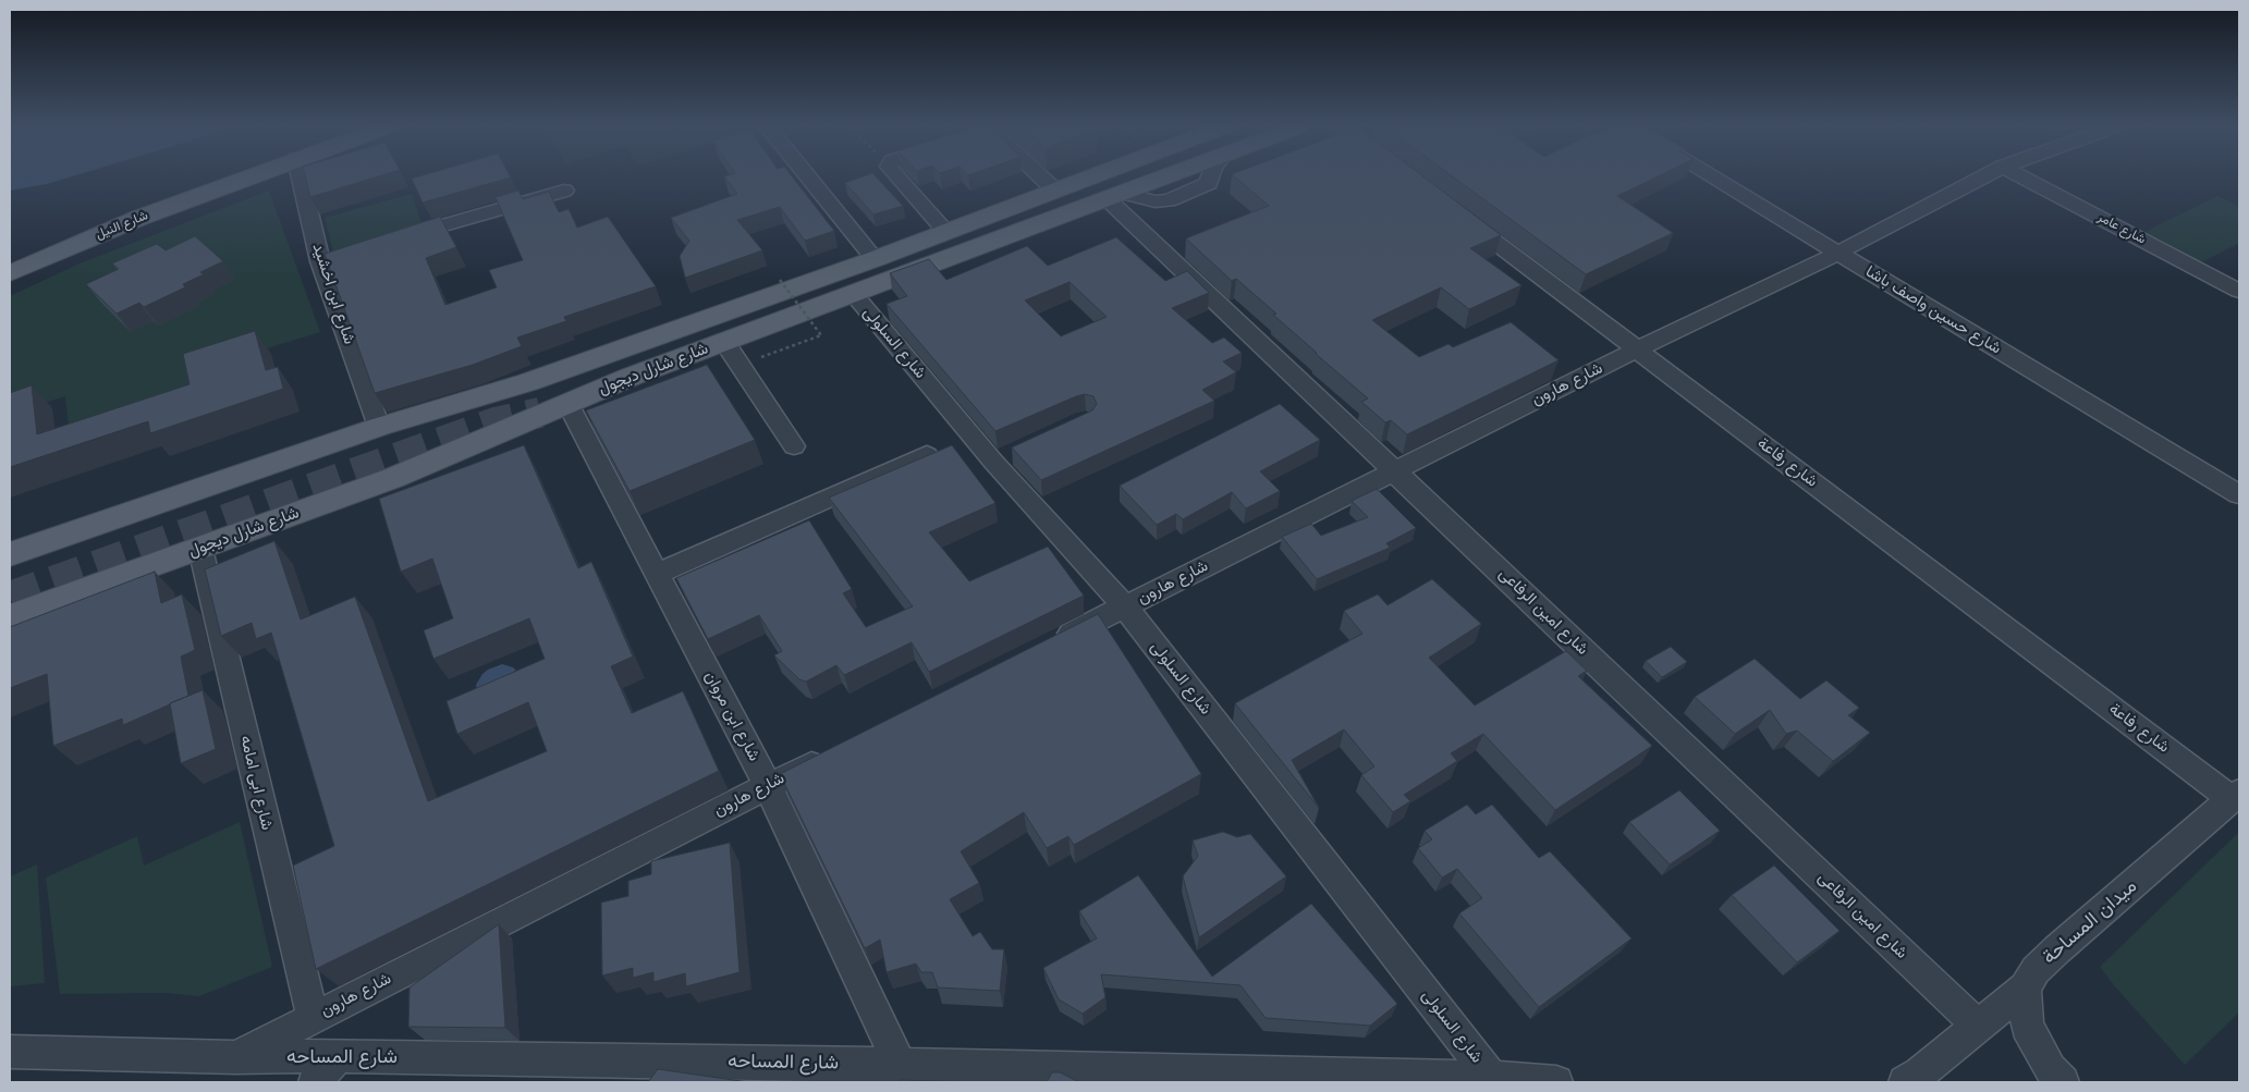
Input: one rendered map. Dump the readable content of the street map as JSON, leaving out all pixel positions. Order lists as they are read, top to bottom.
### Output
{
  "streets": {
    "main road": ["شارع النيل", "شارع شارل ديجول"],
    "street": [
      "شارع عامر",
      "شارع ابن اخشيد",
      "شارع حسين واصف باشا",
      "شارع السلولى",
      "شارع هارون",
      "شارع رفاعة",
      "شارع امين الرفاعى",
      "شارع ابن مروان",
      "شارع ابى امامه",
      "ميدان المساحة",
      "شارع المساحه"
    ]
  },
  "crossings": [
    ["شارع ابن اخشيد", "شارع شارل ديجول"],
    ["شارع حسين واصف باشا", "شارع هارون"],
    ["شارع السلولى", "شارع شارل ديجول"],
    ["شارع السلولى", "شارع هارون"],
    ["شارع السلولى", "شارع المساحه"],
    ["شارع شارل ديجول", "شارع امين الرفاعى"],
    ["شارع شارل ديجول", "شارع ابن مروان"],
    ["شارع شارل ديجول", "شارع ابى امامه"],
    ["شارع هارون", "شارع رفاعة"],
    ["شارع هارون", "شارع امين الرفاعى"],
    ["شارع هارون", "شارع ابن مروان"],
    ["شارع هارون", "شارع ابى امامه"],
    ["شارع هارون", "شارع المساحه"],
    ["شارع رفاعة", "ميدان المساحة"],
    ["شارع ابن مروان", "شارع المساحه"]
  ]
}
